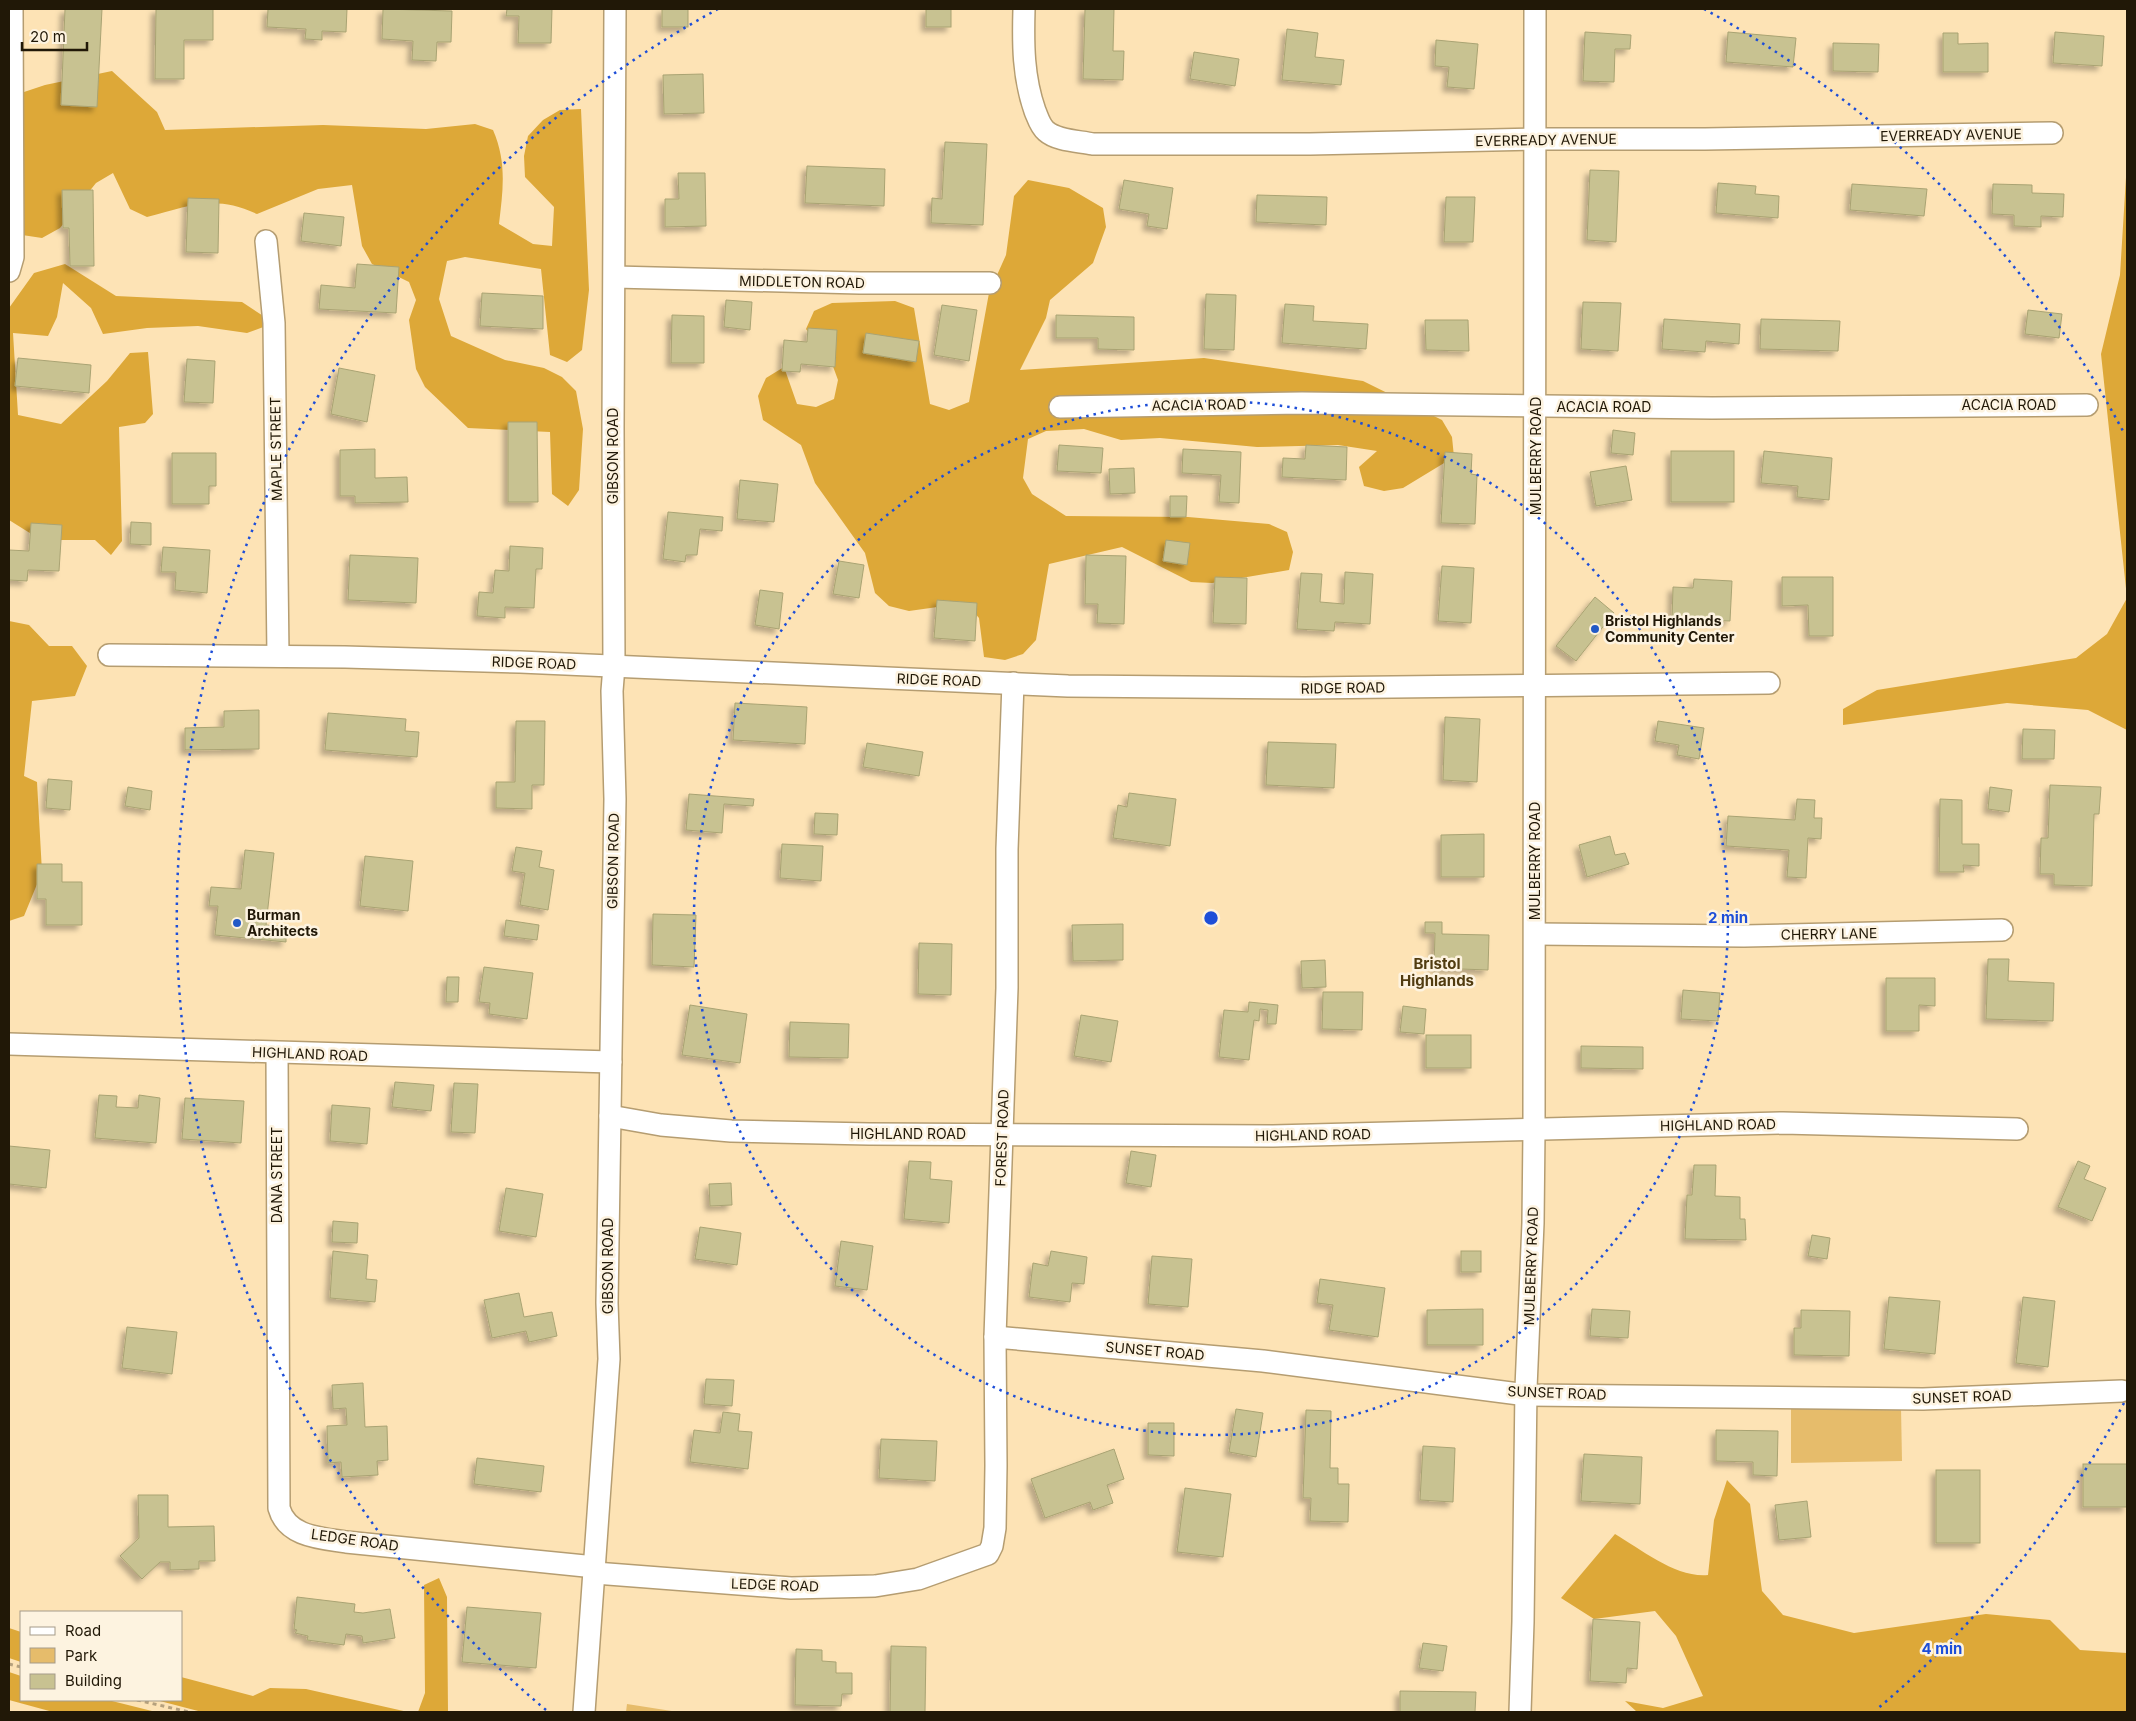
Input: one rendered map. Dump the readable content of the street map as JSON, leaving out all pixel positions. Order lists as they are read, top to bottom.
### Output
{
  "streets": {
    "street": [
      "EVERREADY AVENUE",
      "MIDDLETON ROAD",
      "ACACIA ROAD",
      "MAPLE STREET",
      "GIBSON ROAD",
      "MULBERRY ROAD",
      "RIDGE ROAD",
      "CHERRY LANE",
      "HIGHLAND ROAD",
      "FOREST ROAD",
      "DANA STREET",
      "SUNSET ROAD",
      "LEDGE ROAD"
    ]
  },
  "crossings": [
    ["EVERREADY AVENUE", "MULBERRY ROAD"],
    ["MIDDLETON ROAD", "GIBSON ROAD"],
    ["ACACIA ROAD", "MULBERRY ROAD"],
    ["MAPLE STREET", "RIDGE ROAD"],
    ["GIBSON ROAD", "RIDGE ROAD"],
    ["GIBSON ROAD", "HIGHLAND ROAD"],
    ["GIBSON ROAD", "LEDGE ROAD"],
    ["MULBERRY ROAD", "RIDGE ROAD"],
    ["MULBERRY ROAD", "CHERRY LANE"],
    ["MULBERRY ROAD", "HIGHLAND ROAD"],
    ["MULBERRY ROAD", "SUNSET ROAD"],
    ["RIDGE ROAD", "FOREST ROAD"],
    ["HIGHLAND ROAD", "FOREST ROAD"],
    ["HIGHLAND ROAD", "DANA STREET"],
    ["FOREST ROAD", "SUNSET ROAD"],
    ["FOREST ROAD", "LEDGE ROAD"],
    ["DANA STREET", "LEDGE ROAD"]
  ],
  "districts": ["Bristol Highlands"],
  "places": ["Bristol Highlands Community Center", "Burman Architects"],
  "legend": ["Road", "Park", "Building"],
  "scale_bar": "20 m",
  "rings": ["2 min", "4 min"]
}
